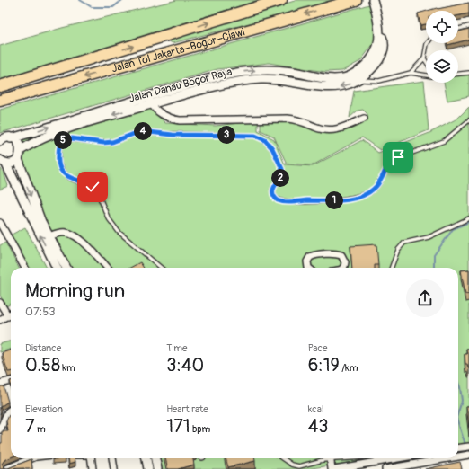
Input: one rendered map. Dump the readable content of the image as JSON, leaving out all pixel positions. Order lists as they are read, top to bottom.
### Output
{
  "streets": {
    "highway": ["Jalan Tol Jakarta–Bogor–Ciawi"],
    "street": ["Jalan Danau Bogor Raya"]
  },
  "page": {
    "pins": [
      "4",
      "3",
      "5",
      "2",
      "1"
    ],
    "heading": ["Morning run", "07:53"],
    "stats": [
      ["Distance", "0.58 km"],
      ["Time", "3:40"],
      ["Pace", "6:19 /km"],
      ["Elevation", "7 m"],
      ["Heart rate", "171 bpm"],
      ["kcal", "43"]
    ]
  }
}
